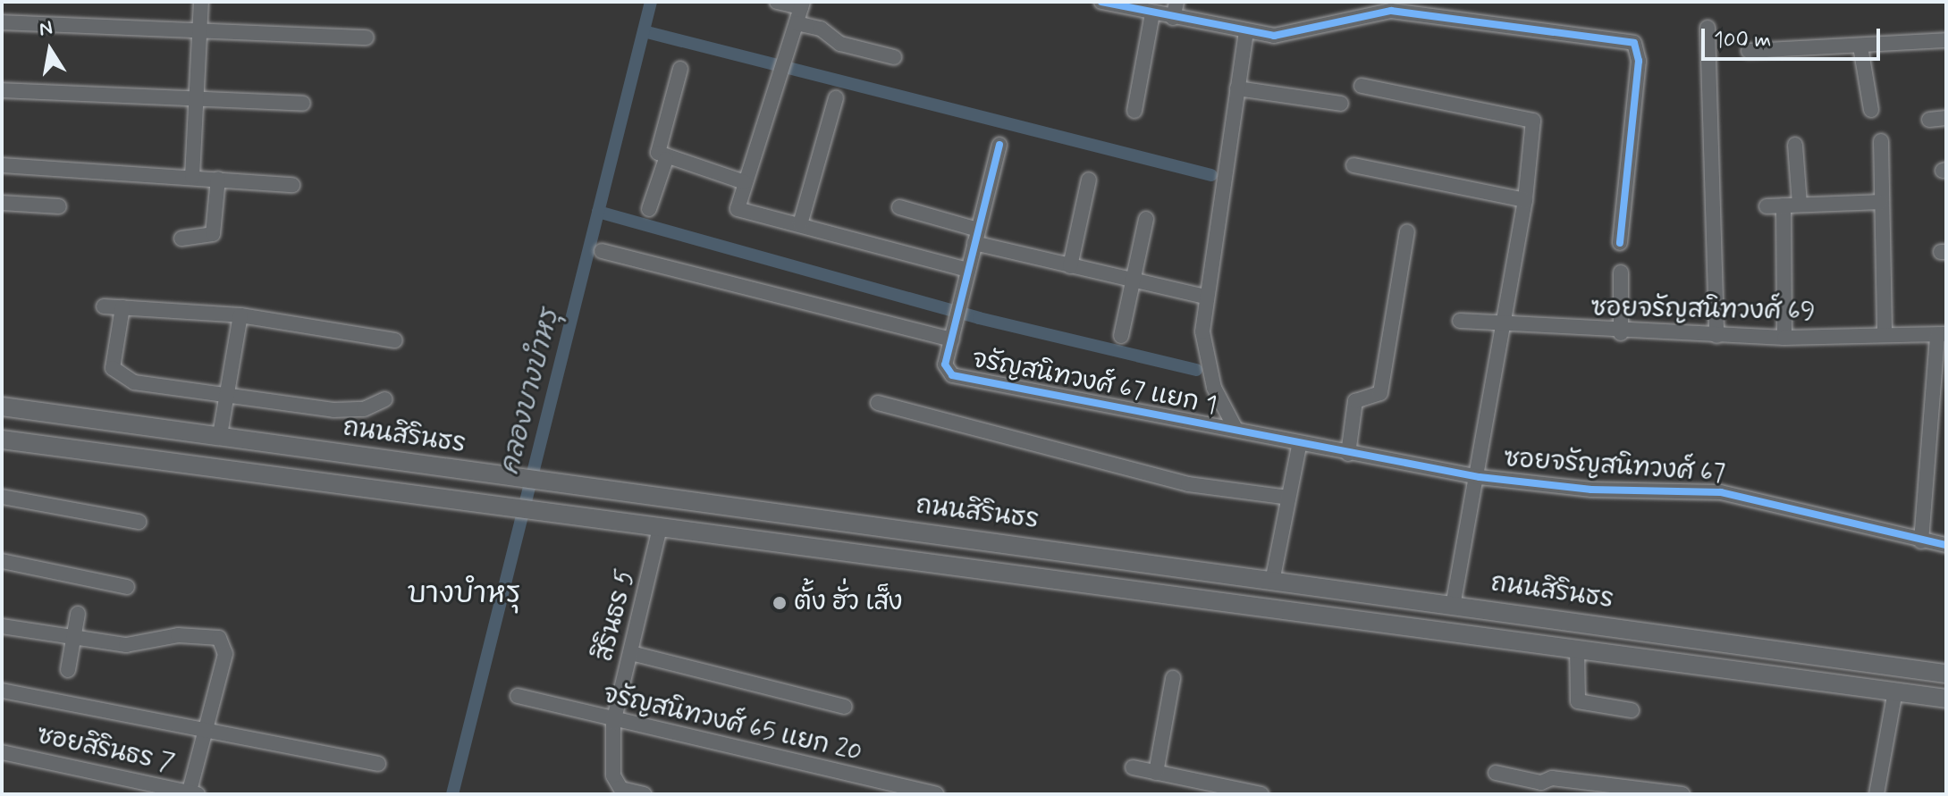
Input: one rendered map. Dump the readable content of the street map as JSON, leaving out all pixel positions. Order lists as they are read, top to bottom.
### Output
{
  "streets": {
    "main road": ["ถนนสิรินธร"],
    "street": [
      "ซอยจรัญสนิทวงศ์ 69",
      "จรัญสนิทวงศ์ 67 แยก 1",
      "ซอยจรัญสนิทวงศ์ 67",
      "สิรินธร 5",
      "จรัญสนิทวงศ์ 65 แยก 20",
      "ซอยสิรินธร 7"
    ]
  },
  "crossings": [
    ["จรัญสนิทวงศ์ 67 แยก 1", "ซอยจรัญสนิทวงศ์ 67"],
    ["ถนนสิรินธร", "สิรินธร 5"],
    ["สิรินธร 5", "จรัญสนิทวงศ์ 65 แยก 20"]
  ],
  "districts": ["บางบำหรุ"],
  "water": ["คลองบางบำหรุ"],
  "places": ["ตั้ง ฮั่ว เส็ง"],
  "scale_bar": "100 m",
  "north": "top"
}
